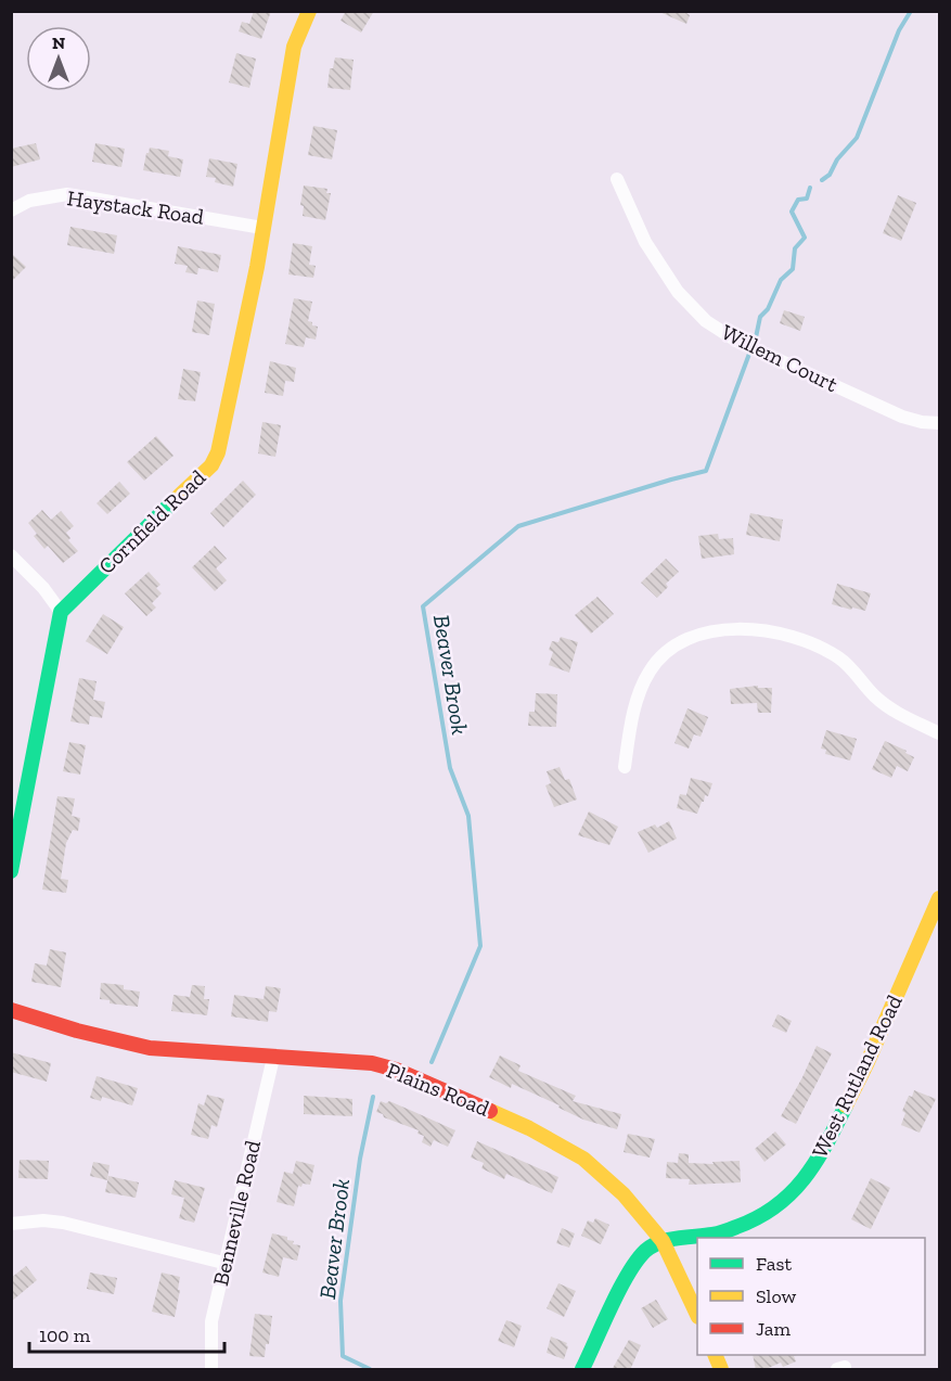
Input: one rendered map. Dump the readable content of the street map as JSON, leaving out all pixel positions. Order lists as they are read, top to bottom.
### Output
{
  "streets": {
    "street": [
      "Haystack Road",
      "Willem Court",
      "Cornfield Road",
      "West Rutland Road",
      "Plains Road",
      "Benneville Road"
    ]
  },
  "crossings": [
    ["Haystack Road", "Cornfield Road"],
    ["West Rutland Road", "Plains Road"],
    ["Plains Road", "Benneville Road"]
  ],
  "water": ["Beaver Brook"],
  "legend": ["Fast", "Slow", "Jam"],
  "scale_bar": "100 m",
  "north": "top"
}
